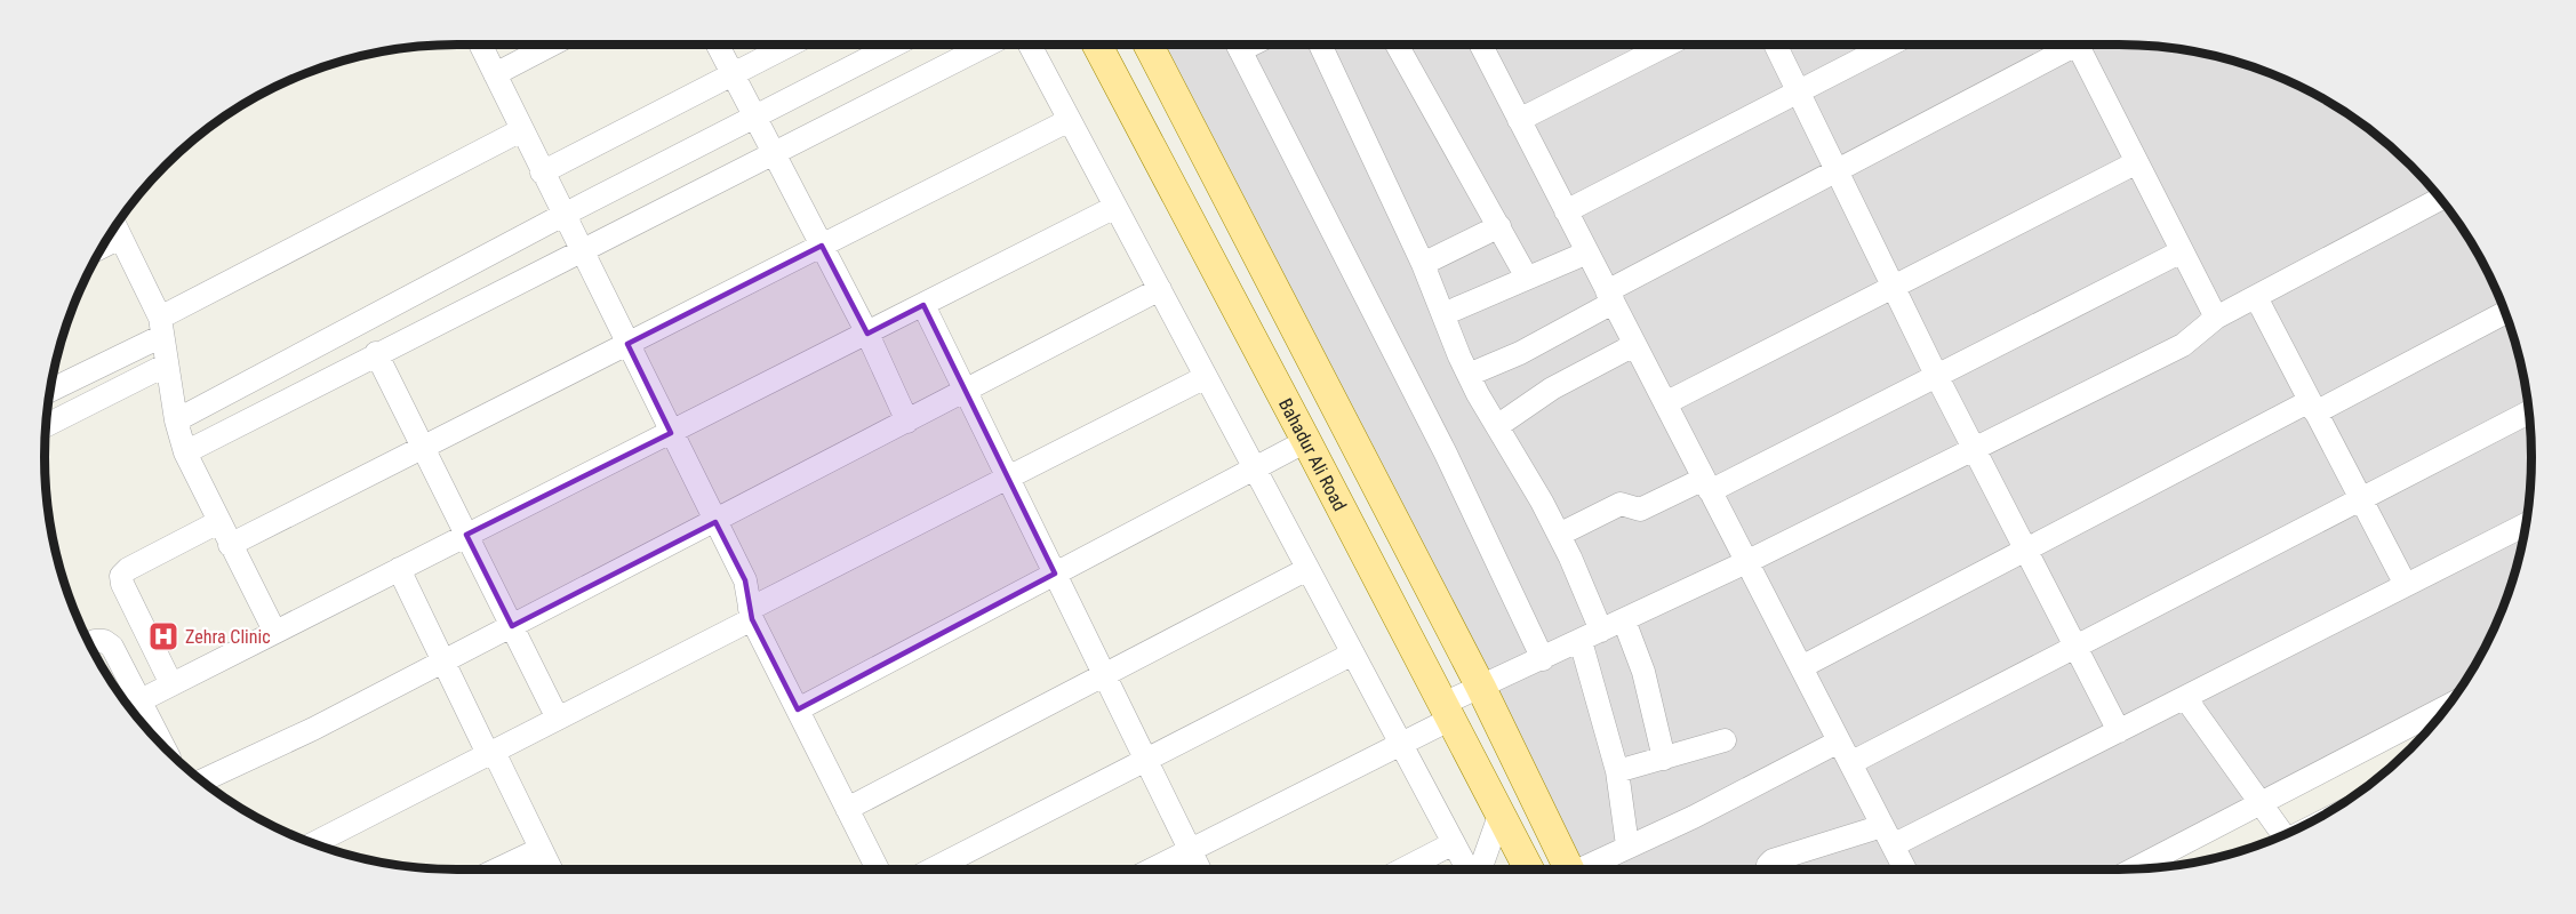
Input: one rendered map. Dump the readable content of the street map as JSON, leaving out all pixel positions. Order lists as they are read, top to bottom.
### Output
{
  "streets": {
    "main road": ["Bahadur Ali Road"]
  },
  "places": {
    "hospital": ["Zehra Clinic"]
  }
}
